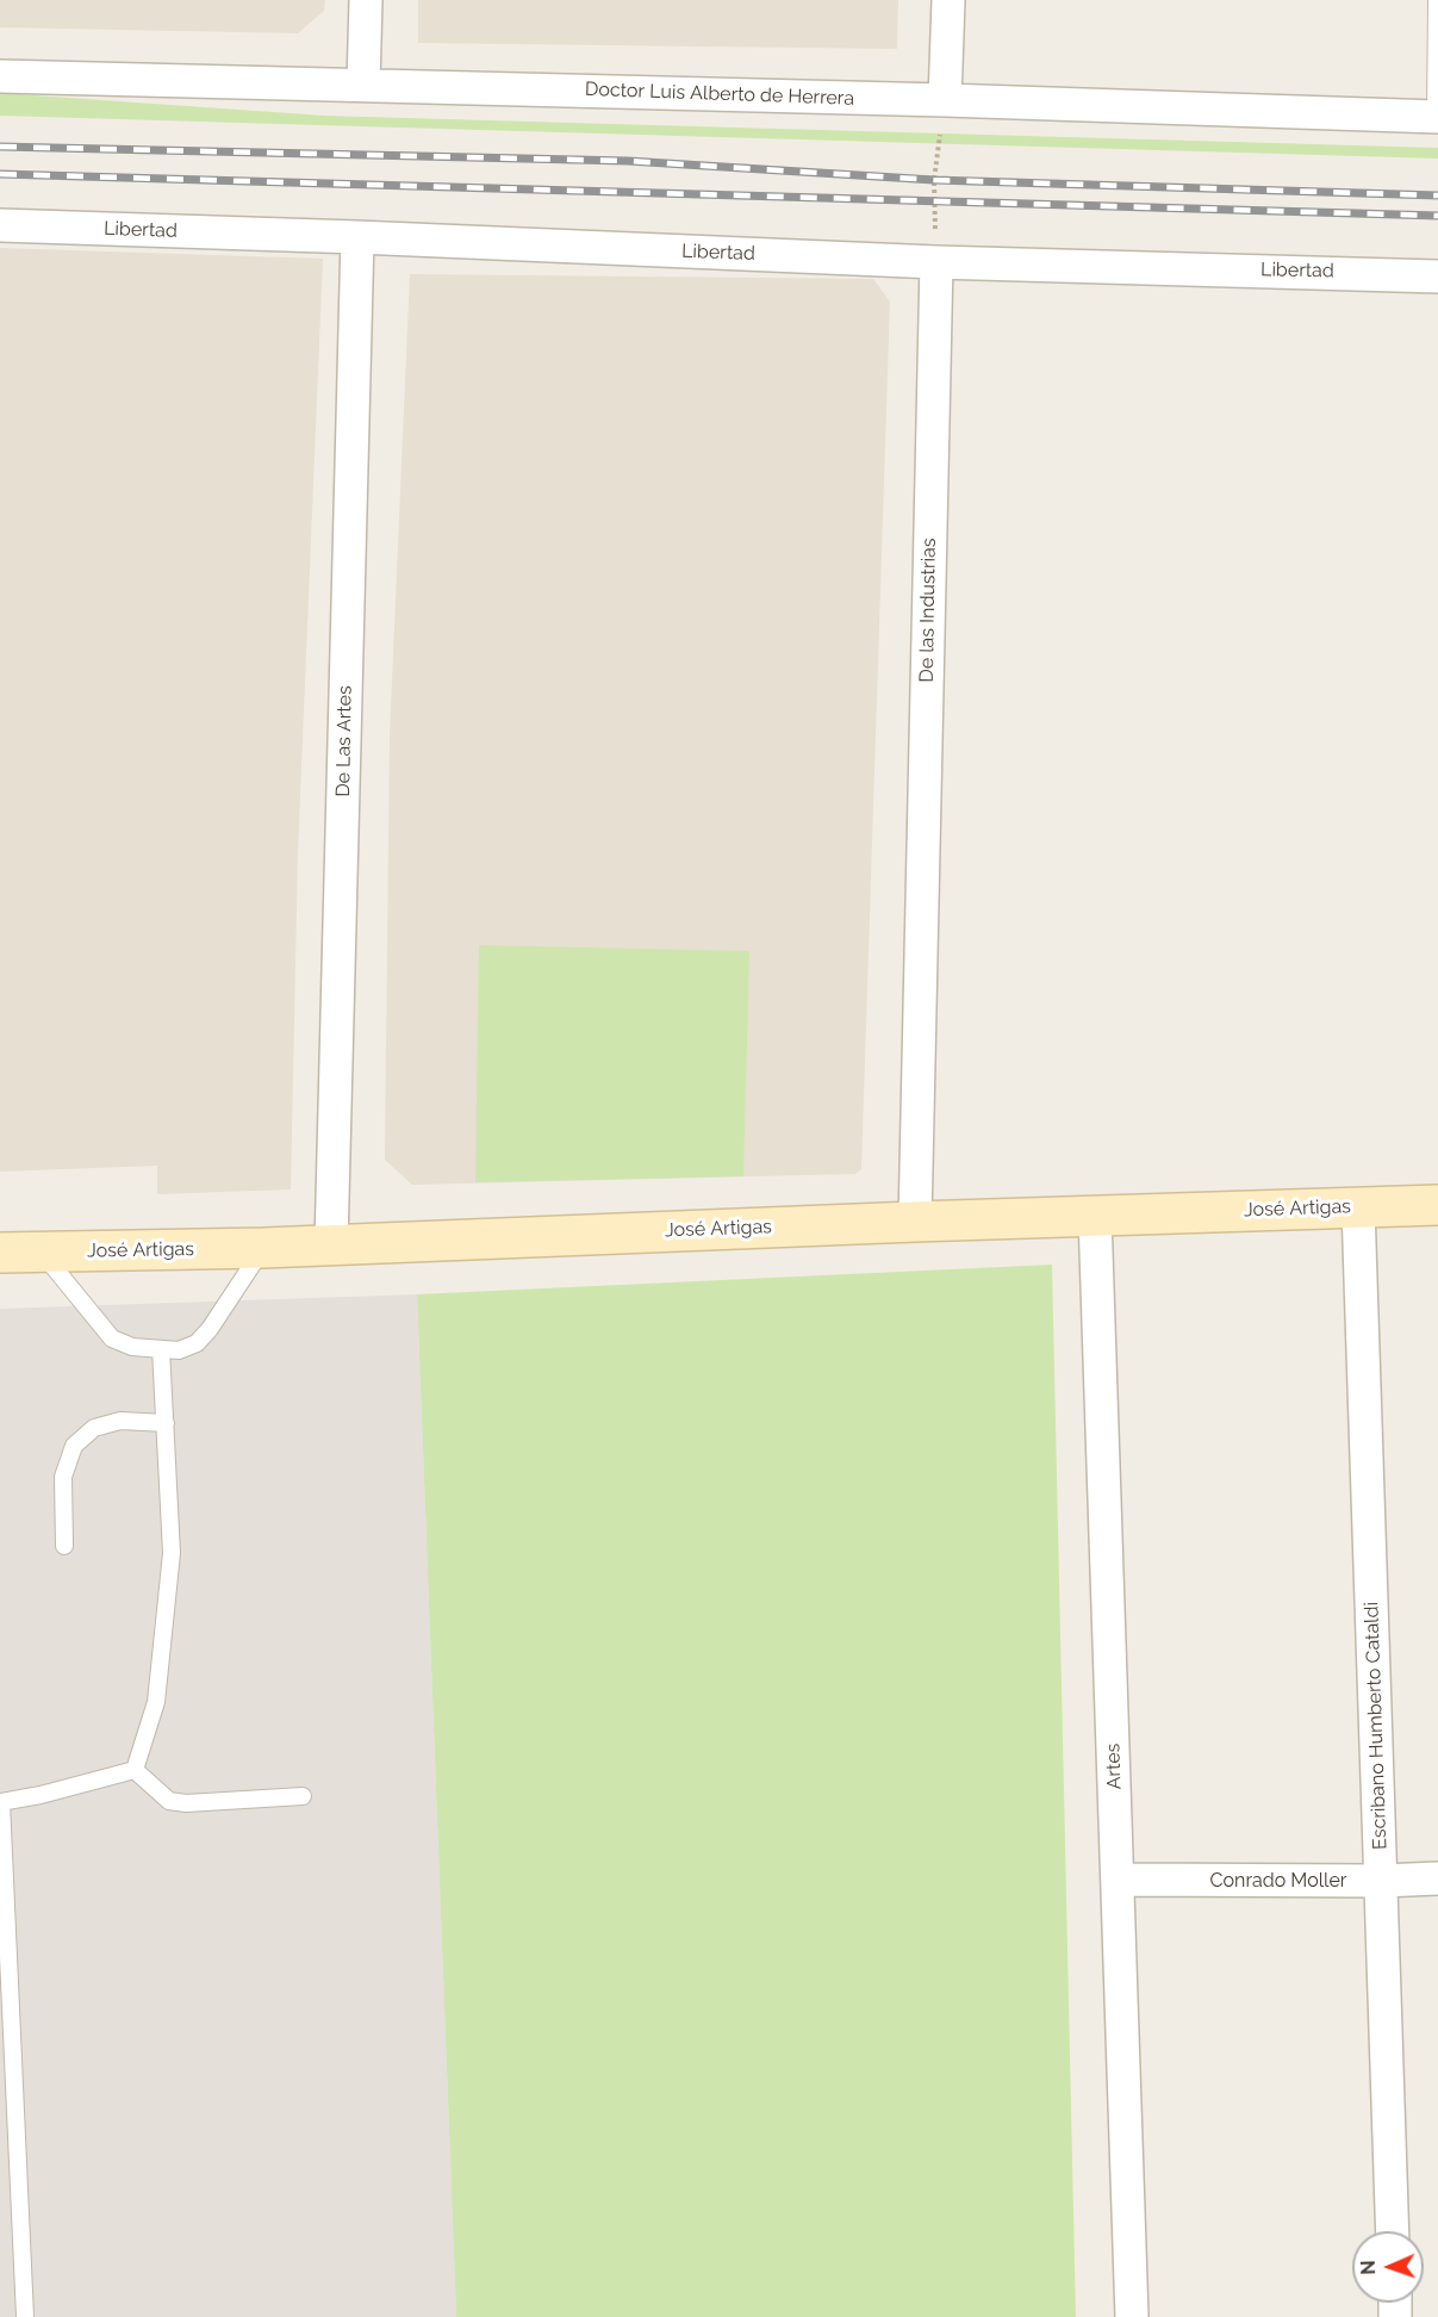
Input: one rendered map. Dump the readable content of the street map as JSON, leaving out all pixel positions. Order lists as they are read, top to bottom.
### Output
{
  "streets": {
    "street": [
      "Doctor Luis Alberto de Herrera",
      "Libertad",
      "De las Industrias",
      "De Las Artes",
      "José Artigas",
      "Escribano Humberto Cataldi",
      "Artes",
      "Conrado Moller"
    ]
  },
  "crossings": [
    ["Libertad", "De las Industrias"],
    ["Libertad", "De Las Artes"],
    ["De las Industrias", "José Artigas"],
    ["De Las Artes", "José Artigas"],
    ["José Artigas", "Escribano Humberto Cataldi"],
    ["José Artigas", "Artes"],
    ["Escribano Humberto Cataldi", "Conrado Moller"],
    ["Artes", "Conrado Moller"]
  ],
  "north": "left"
}
